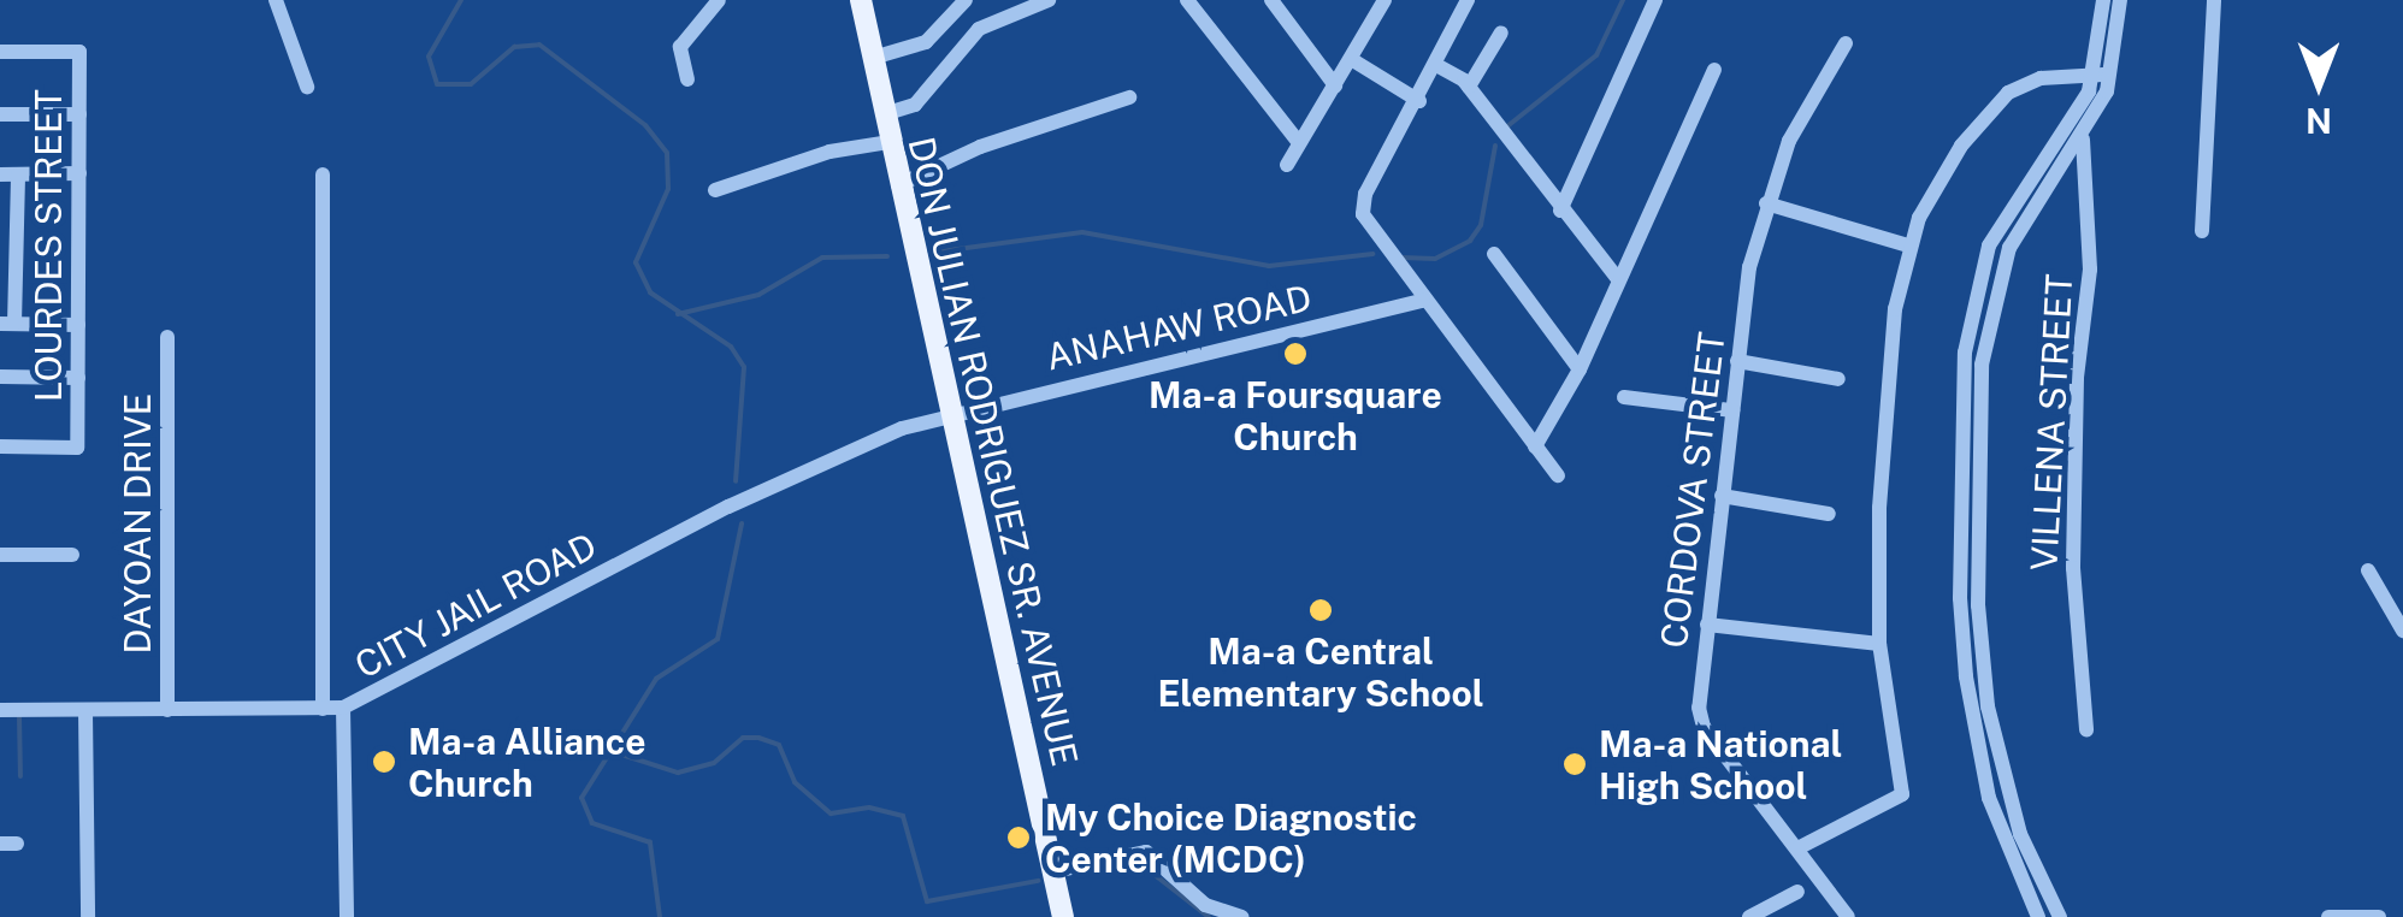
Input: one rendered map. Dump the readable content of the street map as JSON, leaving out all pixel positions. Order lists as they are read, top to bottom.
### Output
{
  "streets": {
    "main road": ["DON JULIAN RODRIGUEZ SR. AVENUE"],
    "street": [
      "LOURDES STREET",
      "ANAHAW ROAD",
      "VILLENA STREET",
      "CORDOVA STREET",
      "DAYOAN DRIVE",
      "CITY JAIL ROAD"
    ]
  },
  "crossings": [
    ["ANAHAW ROAD", "DON JULIAN RODRIGUEZ SR. AVENUE"],
    ["ANAHAW ROAD", "CITY JAIL ROAD"],
    ["DON JULIAN RODRIGUEZ SR. AVENUE", "CITY JAIL ROAD"],
    ["DAYOAN DRIVE", "CITY JAIL ROAD"]
  ],
  "places": [
    "Ma-a Foursquare Church",
    "Ma-a Central Elementary School",
    "Ma-a Alliance Church",
    "Ma-a National High School",
    "My Choice Diagnostic Center (MCDC)"
  ],
  "north": "bottom"
}
